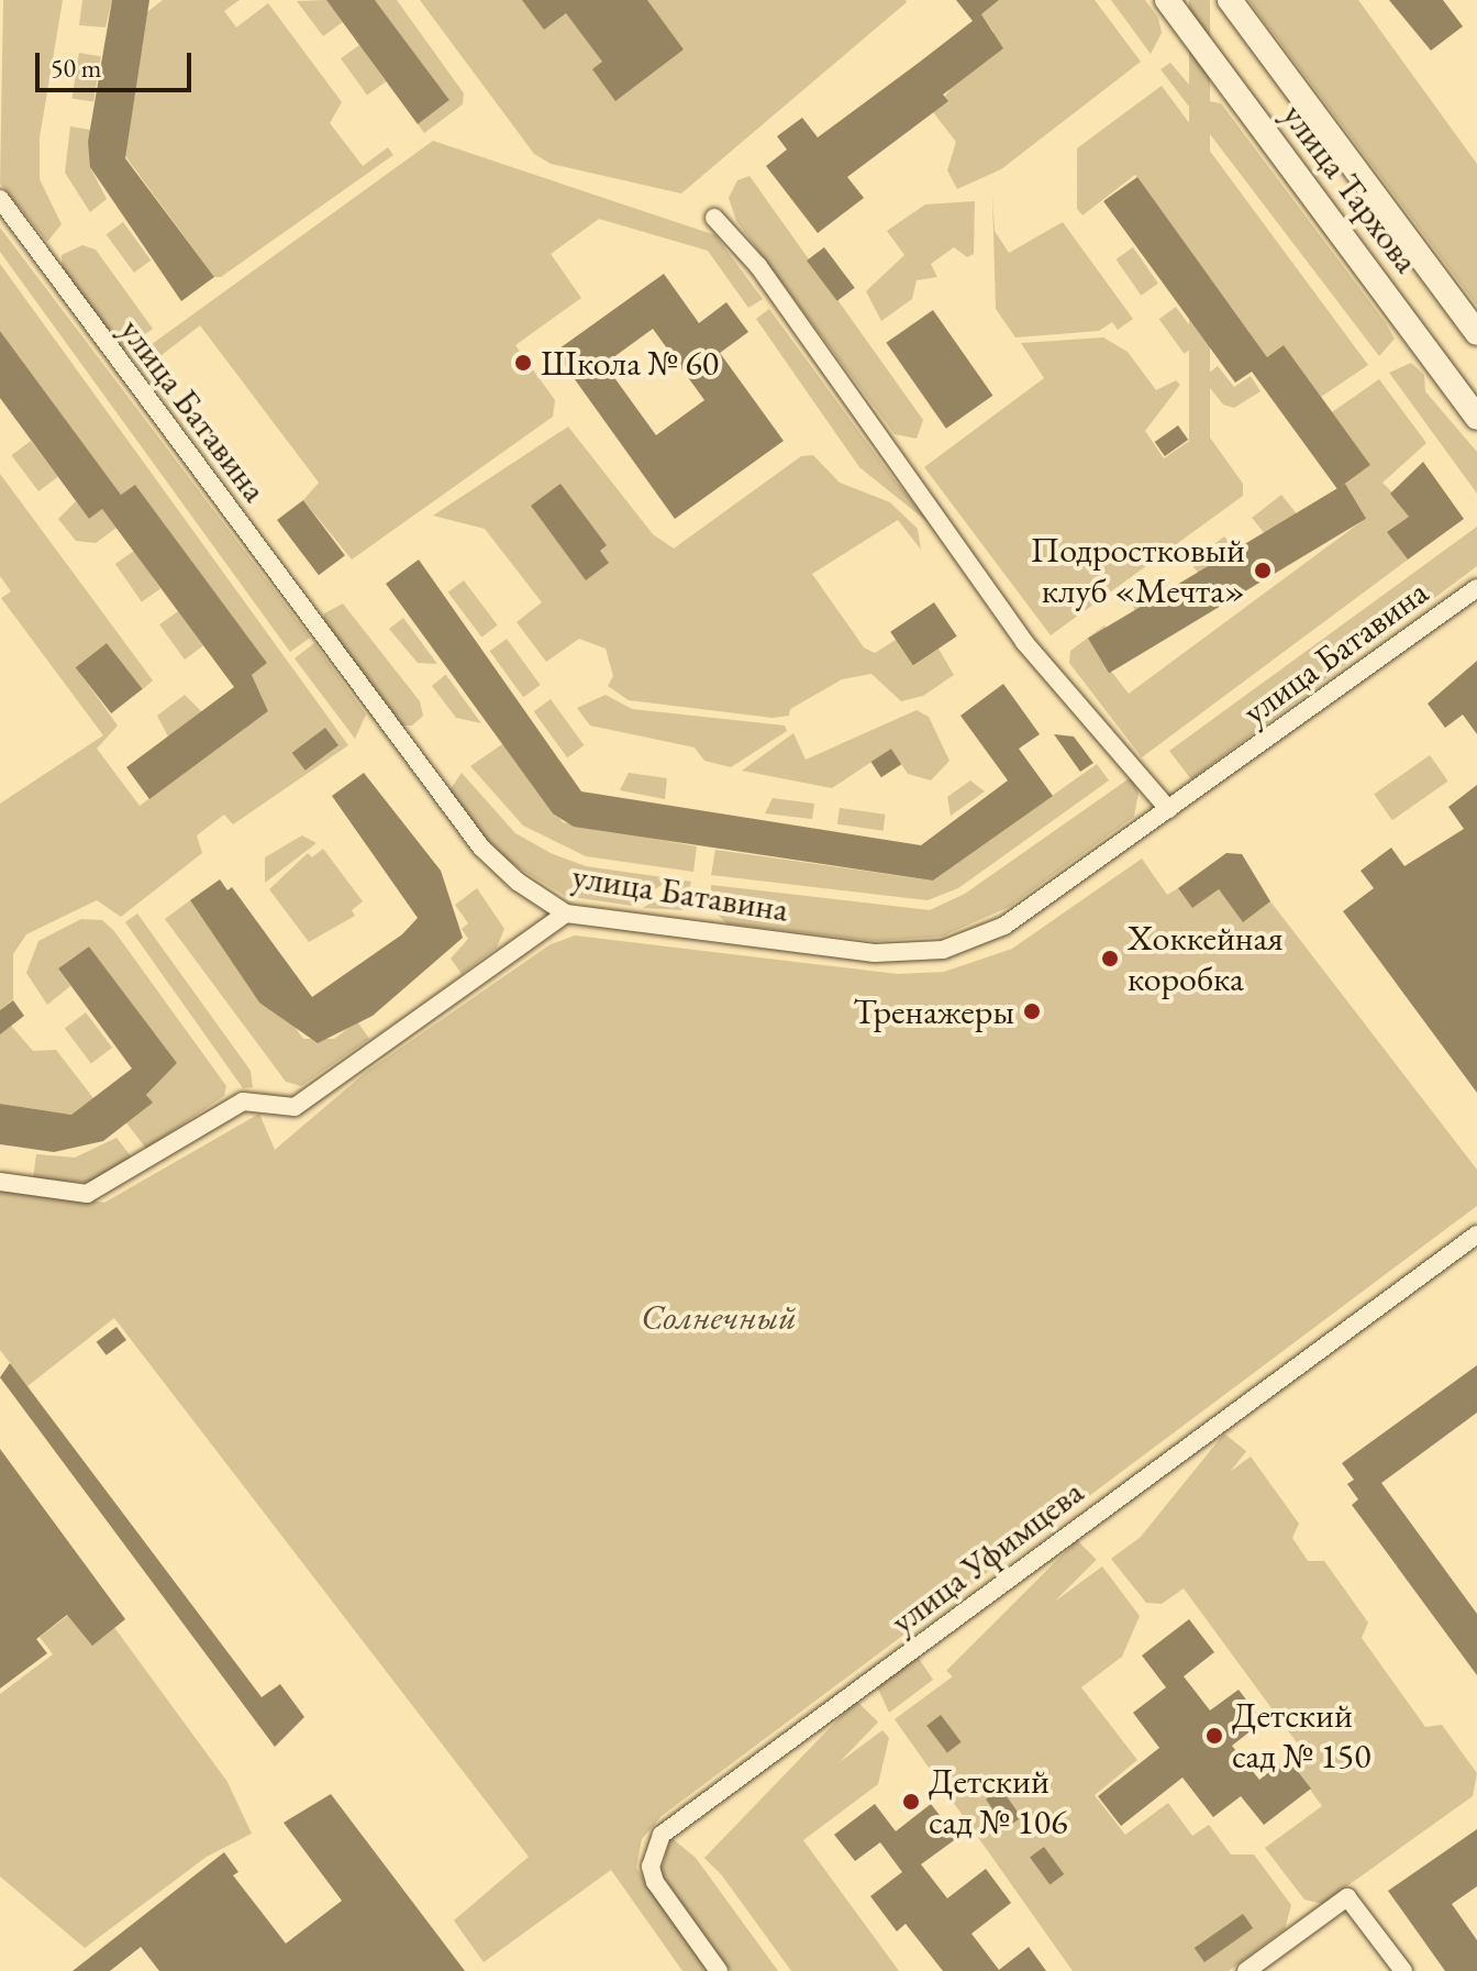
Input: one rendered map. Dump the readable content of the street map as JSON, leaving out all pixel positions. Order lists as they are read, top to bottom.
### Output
{
  "streets": {
    "main road": ["улица Тархова"],
    "street": ["улица Батавина", "улица Уфимцева"]
  },
  "parks": ["Солнечный"],
  "places": [
    "Школа № 60",
    "Подростковый клуб «Мечта»",
    "Хоккейная коробка",
    "Тренажеры",
    "Детский сад № 150",
    "Детский сад № 106"
  ],
  "scale_bar": "50 m"
}
